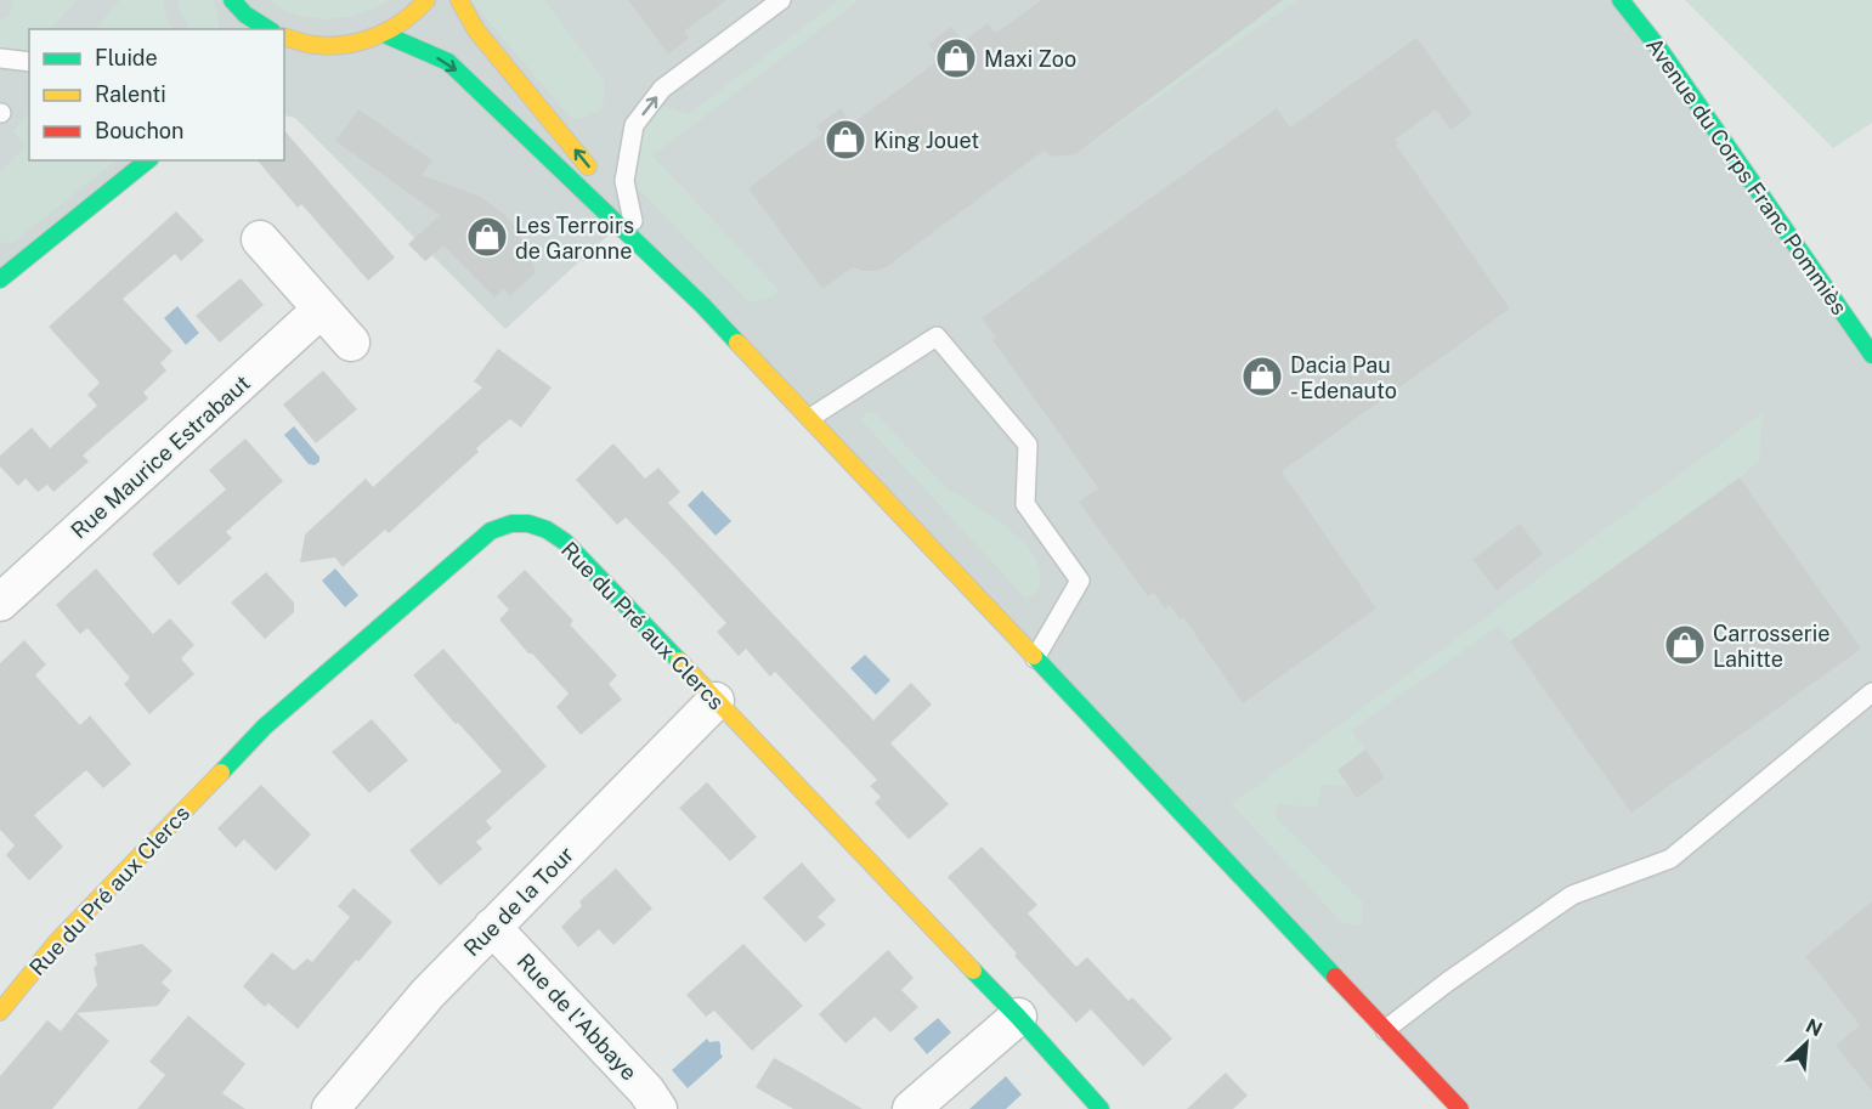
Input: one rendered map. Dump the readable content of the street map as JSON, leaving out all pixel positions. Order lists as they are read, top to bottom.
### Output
{
  "streets": {
    "street": [
      "Avenue du Corps Franc Pommiès",
      "Rue Maurice Estrabaut",
      "Rue du Pré aux Clercs",
      "Rue de la Tour",
      "Rue de l'Abbaye"
    ]
  },
  "crossings": [
    ["Rue du Pré aux Clercs", "Rue de la Tour"],
    ["Rue de la Tour", "Rue de l'Abbaye"]
  ],
  "places": {
    "shop": [
      "Maxi Zoo",
      "King Jouet",
      "Les Terroirs de Garonne",
      "Dacia Pau - Edenauto",
      "Carrosserie Lahitte"
    ]
  },
  "legend": ["Fluide", "Ralenti", "Bouchon"],
  "north": "top right"
}
